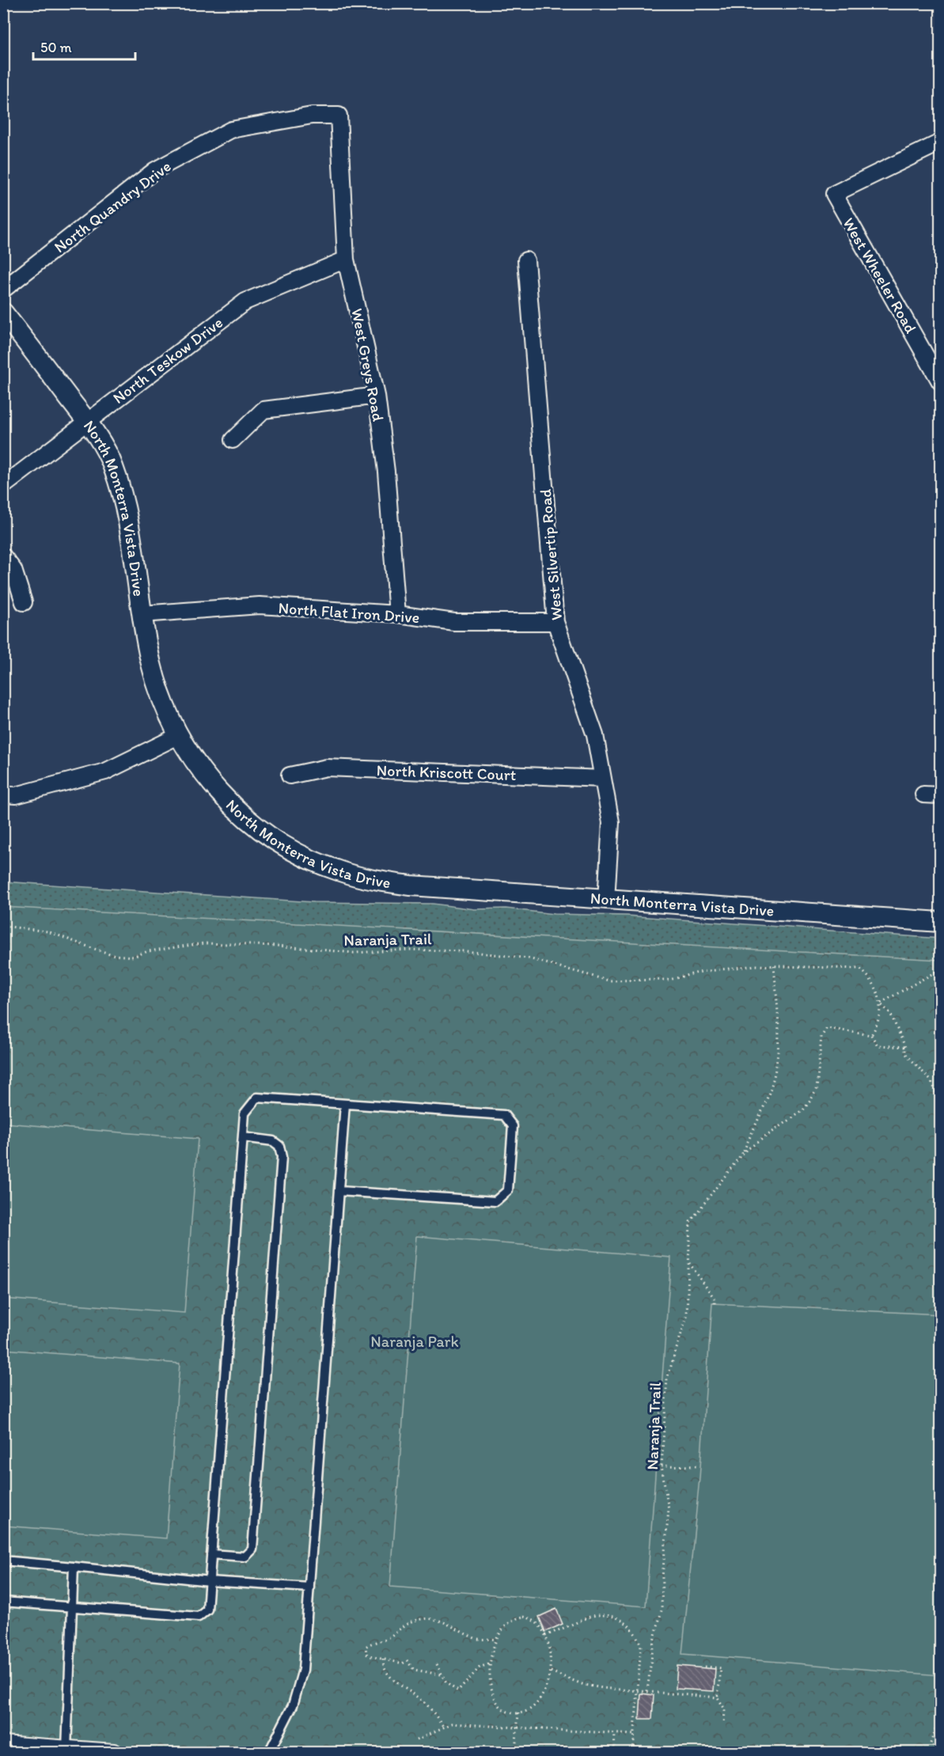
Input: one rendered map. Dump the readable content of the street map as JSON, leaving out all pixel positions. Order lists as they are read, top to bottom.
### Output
{
  "streets": {
    "street": [
      "North Quandry Drive",
      "West Wheeler Road",
      "North Teskow Drive",
      "West Greys Road",
      "North Monterra Vista Drive",
      "West Silvertip Road",
      "North Flat Iron Drive",
      "North Kriscott Court"
    ],
    "path": ["Naranja Trail"]
  },
  "crossings": [
    ["North Quandry Drive", "West Greys Road"],
    ["North Teskow Drive", "West Greys Road"],
    ["North Teskow Drive", "North Monterra Vista Drive"],
    ["West Greys Road", "North Flat Iron Drive"],
    ["North Monterra Vista Drive", "West Silvertip Road"],
    ["North Monterra Vista Drive", "North Flat Iron Drive"],
    ["West Silvertip Road", "North Flat Iron Drive"],
    ["West Silvertip Road", "North Kriscott Court"]
  ],
  "parks": ["Naranja Park"],
  "scale_bar": "50 m"
}
